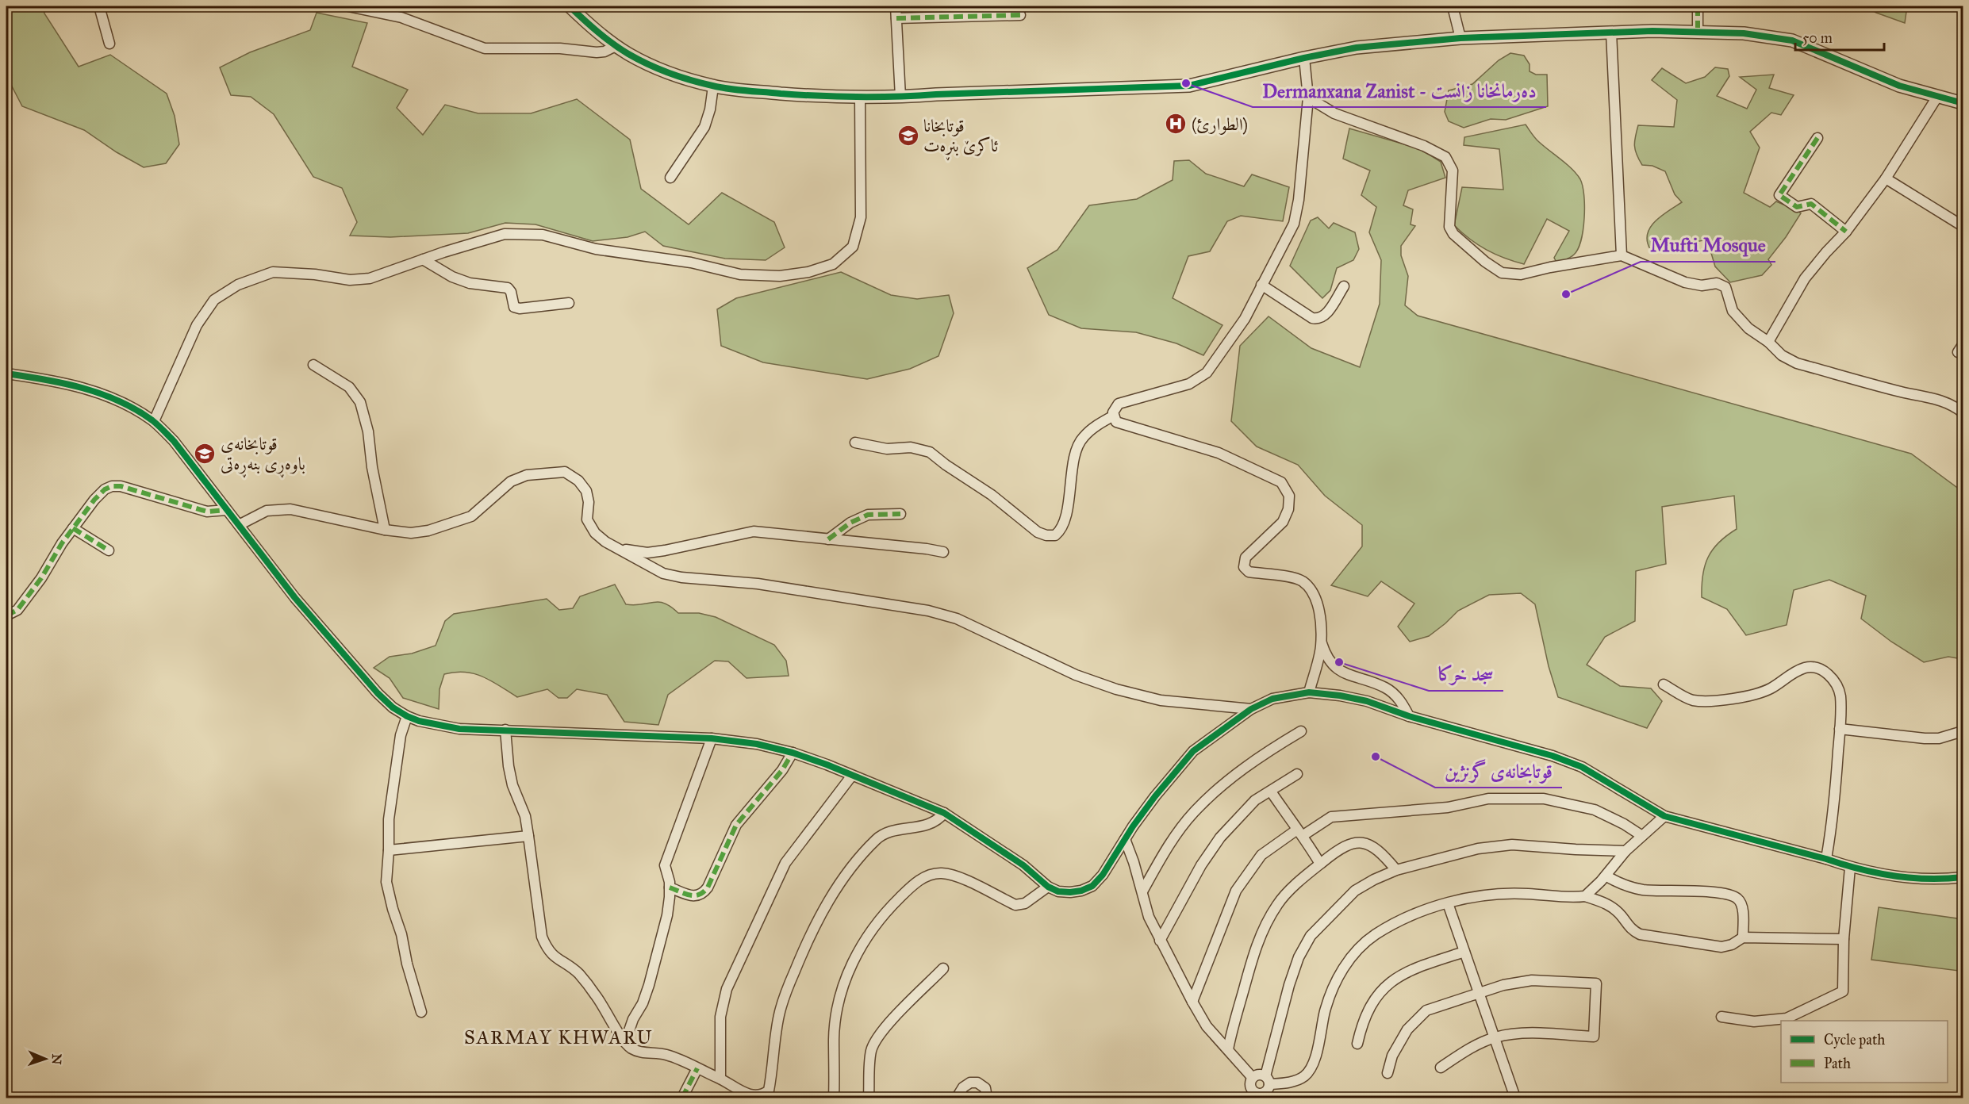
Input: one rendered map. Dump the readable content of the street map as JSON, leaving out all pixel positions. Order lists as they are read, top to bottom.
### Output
{
  "districts": ["SARMAY KHWARU"],
  "places": {
    "other": [
      "Dermanxana Zanist - ده‌رمانخانا زانست",
      "Mufti Mosque",
      "سجد خركا",
      "قوتابخانەی گرنژین"
    ],
    "hospital": ["(الطوارئ)"],
    "school or university": ["قوتابخانا ئاکرێ بنڕەت", "قوتابخانەی باوەڕی بنەڕەتی"]
  },
  "legend": ["Cycle path", "Path"],
  "scale_bar": "50 m",
  "north": "right"
}
